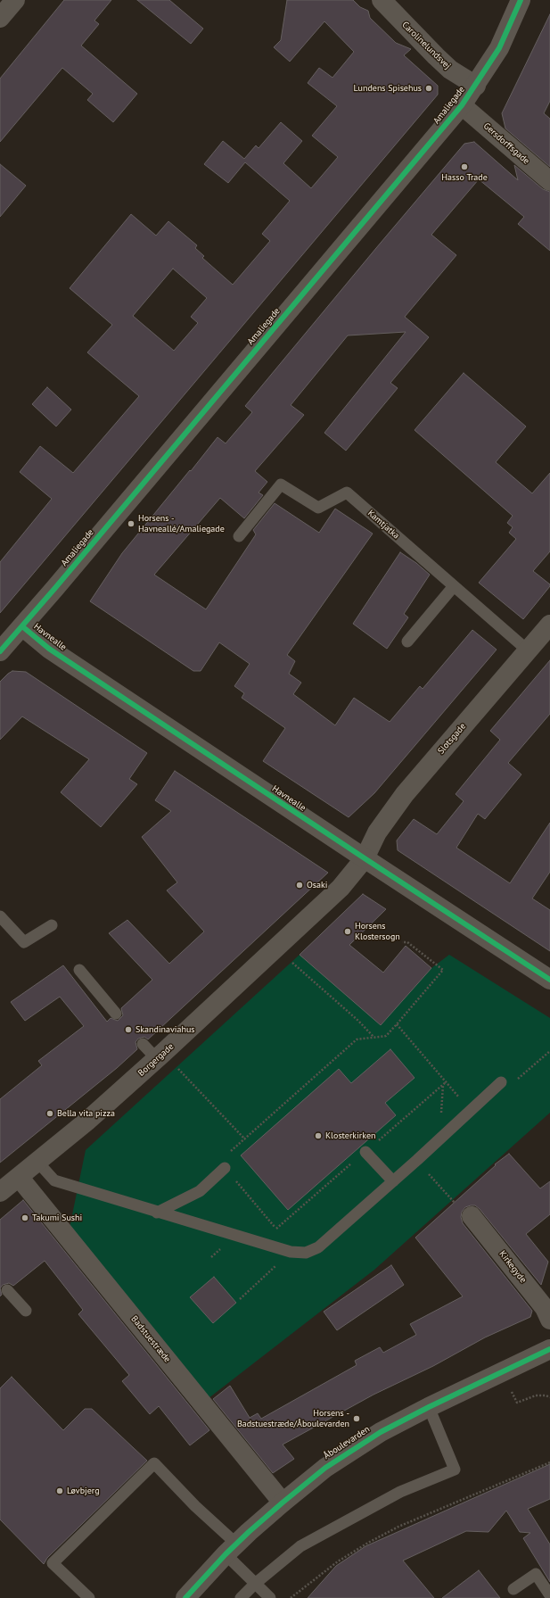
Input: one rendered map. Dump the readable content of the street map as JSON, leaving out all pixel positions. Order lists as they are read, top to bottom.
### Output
{
  "streets": {
    "street": [
      "Carolinelundsvej",
      "Amaliegade",
      "Gersdorffsgade",
      "Havnealle",
      "Slotsgade",
      "Borgergade",
      "Kirkegyde",
      "Badstuestræde",
      "Åboulevarden"
    ],
    "lane": ["Kamtjatka"]
  },
  "crossings": [
    ["Carolinelundsvej", "Amaliegade"],
    ["Amaliegade", "Gersdorffsgade"],
    ["Amaliegade", "Havnealle"],
    ["Kamtjatka", "Slotsgade"],
    ["Havnealle", "Slotsgade"],
    ["Havnealle", "Borgergade"],
    ["Slotsgade", "Borgergade"],
    ["Borgergade", "Badstuestræde"],
    ["Badstuestræde", "Åboulevarden"]
  ],
  "places": [
    "Lundens Spisehus",
    "Hasso Trade",
    "Horsens - Havneallé/Amaliegade",
    "Osaki",
    "Horsens Klostersogn",
    "Skandinaviahus",
    "Bella vita pizza",
    "Klosterkirken",
    "Takumi Sushi",
    "Horsens - Badstuestræde/Åboulevarden",
    "Løvbjerg"
  ]
}
